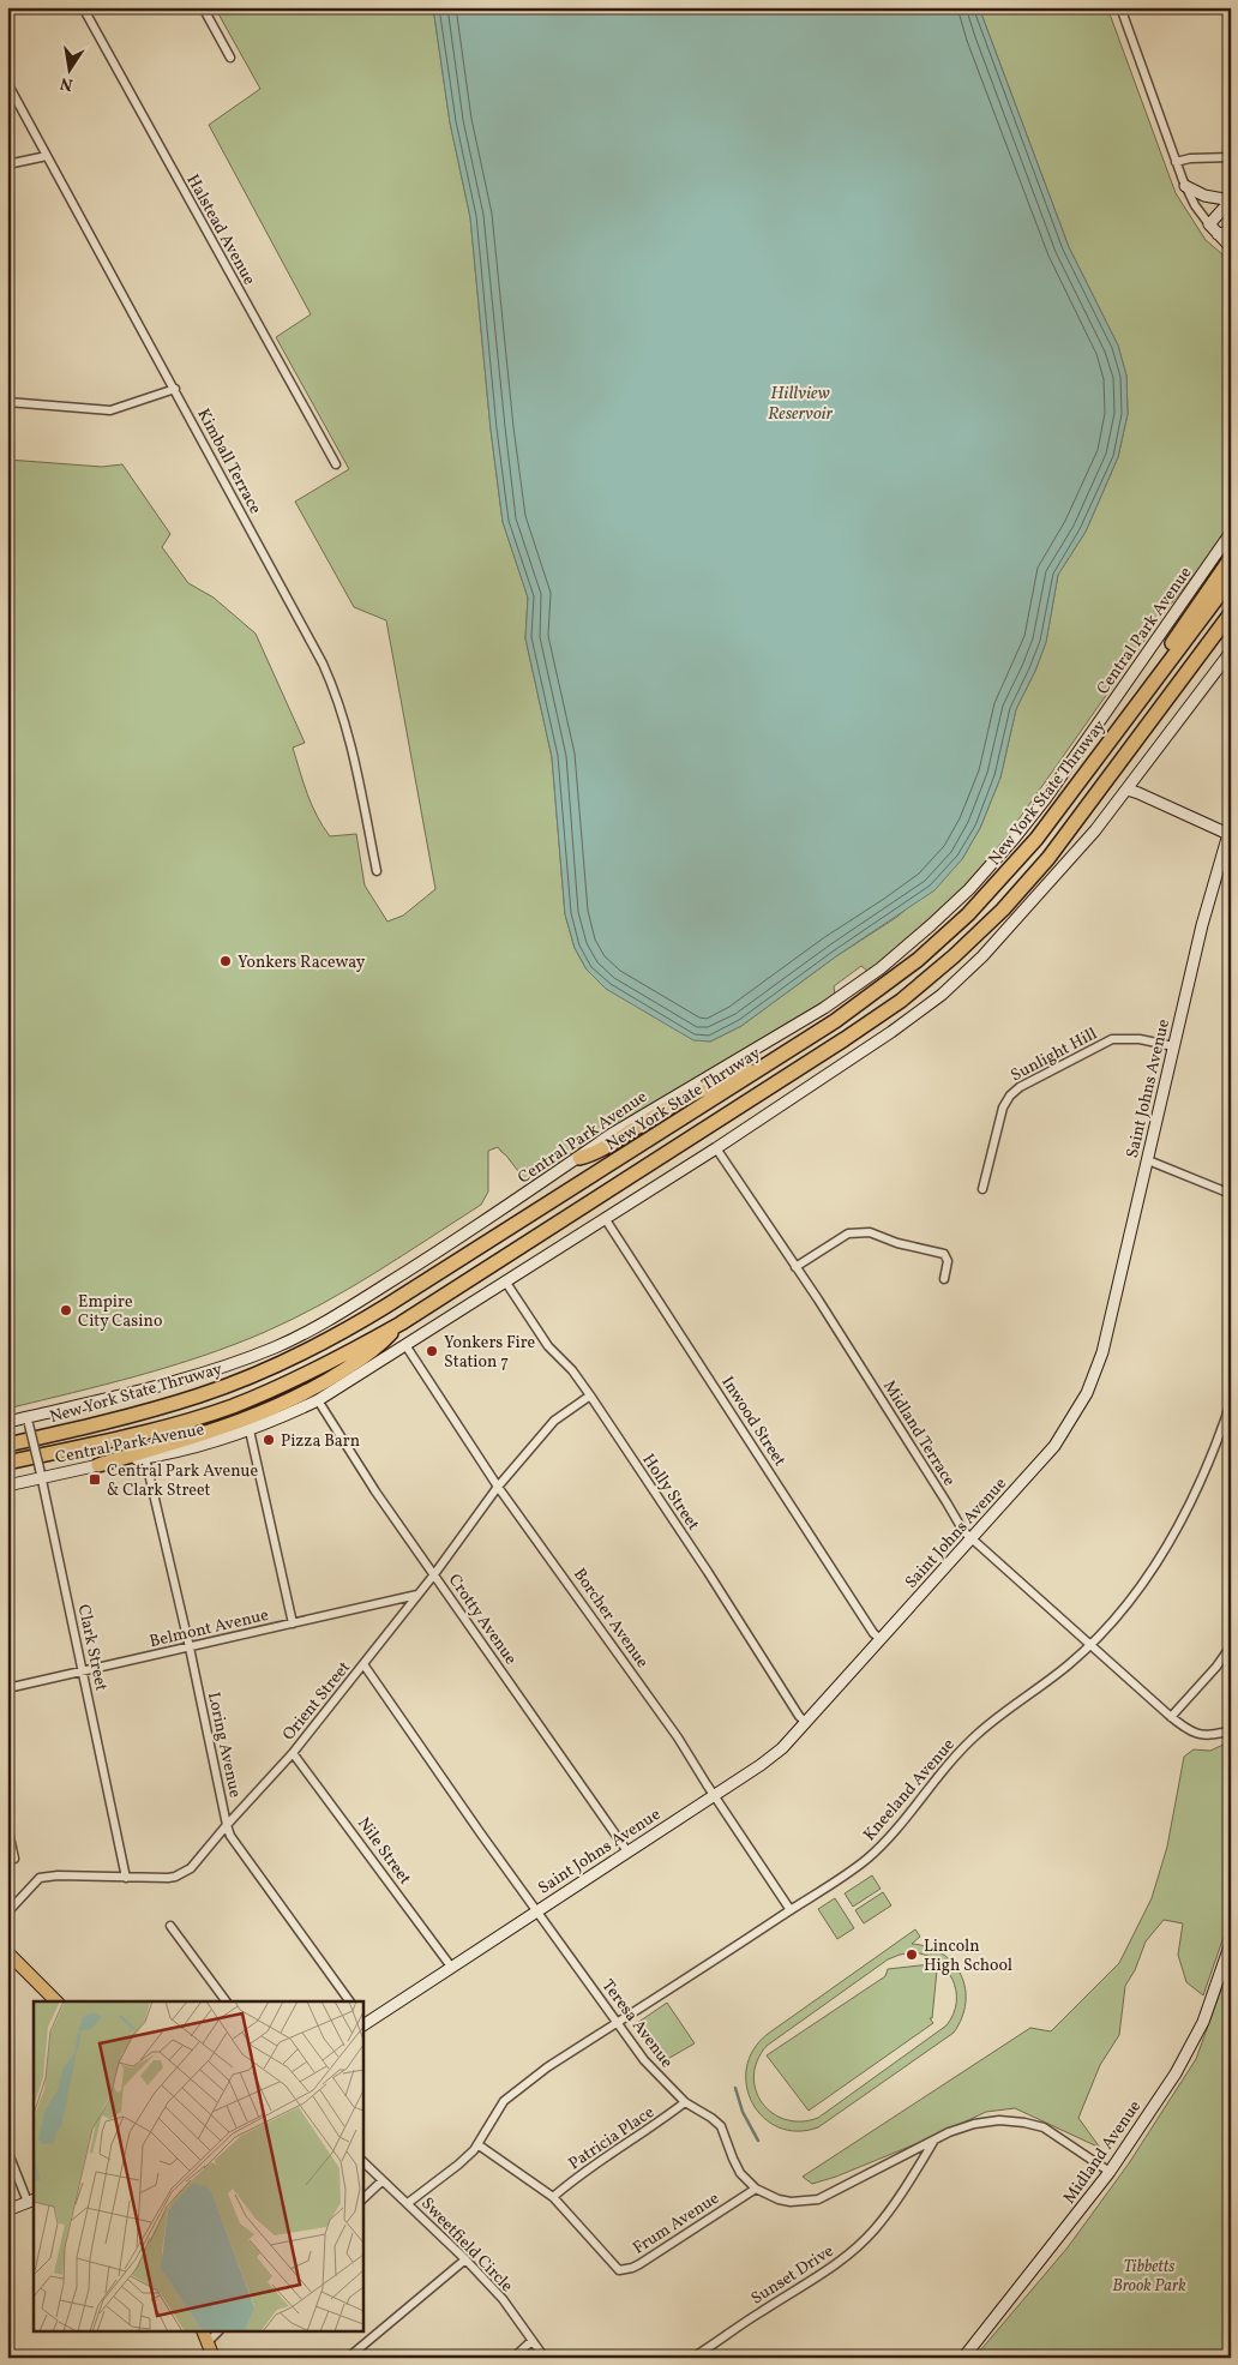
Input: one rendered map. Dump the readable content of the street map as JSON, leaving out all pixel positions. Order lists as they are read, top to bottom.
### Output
{
  "streets": {
    "highway": ["New York State Thruway"],
    "main road": ["Central Park Avenue", "Saint Johns Avenue", "Midland Avenue"],
    "street": [
      "Halstead Avenue",
      "Kimball Terrace",
      "Sunlight Hill",
      "Inwood Street",
      "Midland Terrace",
      "Holly Street",
      "Borcher Avenue",
      "Crotty Avenue",
      "Belmont Avenue",
      "Clark Street",
      "Orient Street",
      "Loring Avenue",
      "Kneeland Avenue",
      "Nile Street",
      "Teresa Avenue",
      "Patricia Place",
      "Frum Avenue",
      "Sweetfield Circle",
      "Sunset Drive"
    ]
  },
  "crossings": [
    ["Central Park Avenue", "Inwood Street"],
    ["Central Park Avenue", "Midland Terrace"],
    ["Central Park Avenue", "Holly Street"],
    ["Central Park Avenue", "Borcher Avenue"],
    ["Central Park Avenue", "Crotty Avenue"],
    ["Central Park Avenue", "Clark Street"],
    ["Central Park Avenue", "Loring Avenue"],
    ["Sunlight Hill", "Saint Johns Avenue"],
    ["Saint Johns Avenue", "Inwood Street"],
    ["Saint Johns Avenue", "Midland Terrace"],
    ["Saint Johns Avenue", "Holly Street"],
    ["Saint Johns Avenue", "Borcher Avenue"],
    ["Saint Johns Avenue", "Crotty Avenue"],
    ["Saint Johns Avenue", "Nile Street"],
    ["Saint Johns Avenue", "Teresa Avenue"],
    ["Midland Terrace", "Kneeland Avenue"],
    ["Holly Street", "Orient Street"],
    ["Borcher Avenue", "Orient Street"],
    ["Borcher Avenue", "Kneeland Avenue"],
    ["Crotty Avenue", "Orient Street"],
    ["Belmont Avenue", "Clark Street"],
    ["Belmont Avenue", "Orient Street"],
    ["Belmont Avenue", "Loring Avenue"],
    ["Clark Street", "Orient Street"],
    ["Orient Street", "Loring Avenue"],
    ["Orient Street", "Nile Street"],
    ["Orient Street", "Teresa Avenue"],
    ["Kneeland Avenue", "Teresa Avenue"],
    ["Kneeland Avenue", "Frum Avenue"],
    ["Kneeland Avenue", "Sweetfield Circle"],
    ["Teresa Avenue", "Patricia Place"],
    ["Teresa Avenue", "Midland Avenue"],
    ["Teresa Avenue", "Frum Avenue"],
    ["Teresa Avenue", "Sunset Drive"],
    ["Patricia Place", "Frum Avenue"]
  ],
  "water": ["Hillview Reservoir"],
  "parks": ["Tibbetts Brook Park"],
  "places": {
    "other": [
      "Yonkers Raceway",
      "Empire City Casino",
      "Yonkers Fire Station 7",
      "Pizza Barn",
      "Lincoln High School"
    ],
    "transit": ["Central Park Avenue & Clark Street"]
  },
  "north": "bottom"
}
